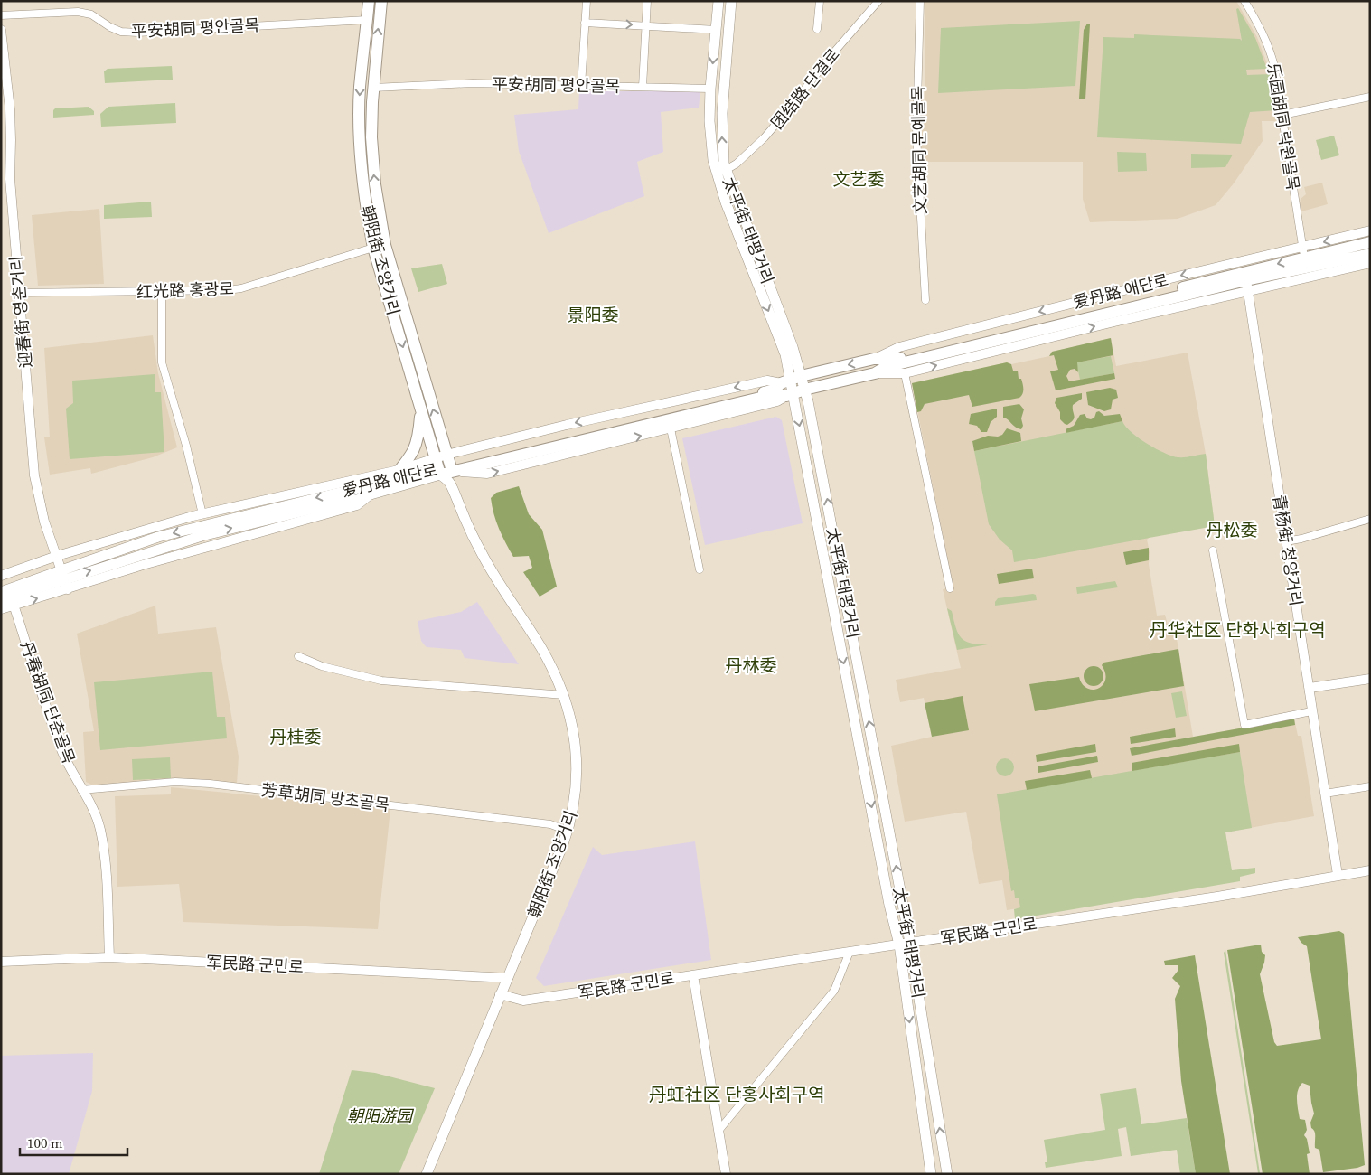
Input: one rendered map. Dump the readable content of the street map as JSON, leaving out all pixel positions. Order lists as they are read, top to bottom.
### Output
{
  "streets": {
    "main road": ["太平街 태평거리", "朝阳街 조양거리", "爱丹路 애단로"],
    "street": [
      "平安胡同 평안골목",
      "团结路 단결로",
      "乐园胡同 락원골목",
      "文艺胡同 문예골목",
      "红光路 홍광로",
      "迎春街 영춘거리",
      "青杨街 청양거리",
      "丹春胡同 단춘골목",
      "芳草胡同 방초골목",
      "军民路 군민로"
    ]
  },
  "crossings": [
    ["平安胡同 평안골목", "太平街 태평거리"],
    ["平安胡同 평안골목", "朝阳街 조양거리"],
    ["团结路 단결로", "太平街 태평거리"],
    ["乐园胡同 락원골목", "爱丹路 애단로"],
    ["太平街 태평거리", "爱丹路 애단로"],
    ["太平街 태평거리", "军民路 군민로"],
    ["朝阳街 조양거리", "红光路 홍광로"],
    ["朝阳街 조양거리", "爱丹路 애단로"],
    ["朝阳街 조양거리", "芳草胡同 방초골목"],
    ["朝阳街 조양거리", "军民路 군민로"],
    ["红光路 홍광로", "迎春街 영춘거리"],
    ["爱丹路 애단로", "迎春街 영춘거리"],
    ["爱丹路 애단로", "青杨街 청양거리"],
    ["爱丹路 애단로", "丹春胡同 단춘골목"],
    ["青杨街 청양거리", "军民路 군민로"],
    ["丹春胡同 단춘골목", "芳草胡同 방초골목"],
    ["丹春胡同 단춘골목", "军民路 군민로"]
  ],
  "districts": [
    "文艺委",
    "景阳委",
    "丹松委",
    "丹华社区 단화사회구역",
    "丹林委",
    "丹桂委",
    "丹虹社区 단홍사회구역"
  ],
  "parks": ["朝阳游园"],
  "scale_bar": "100 m"
}
